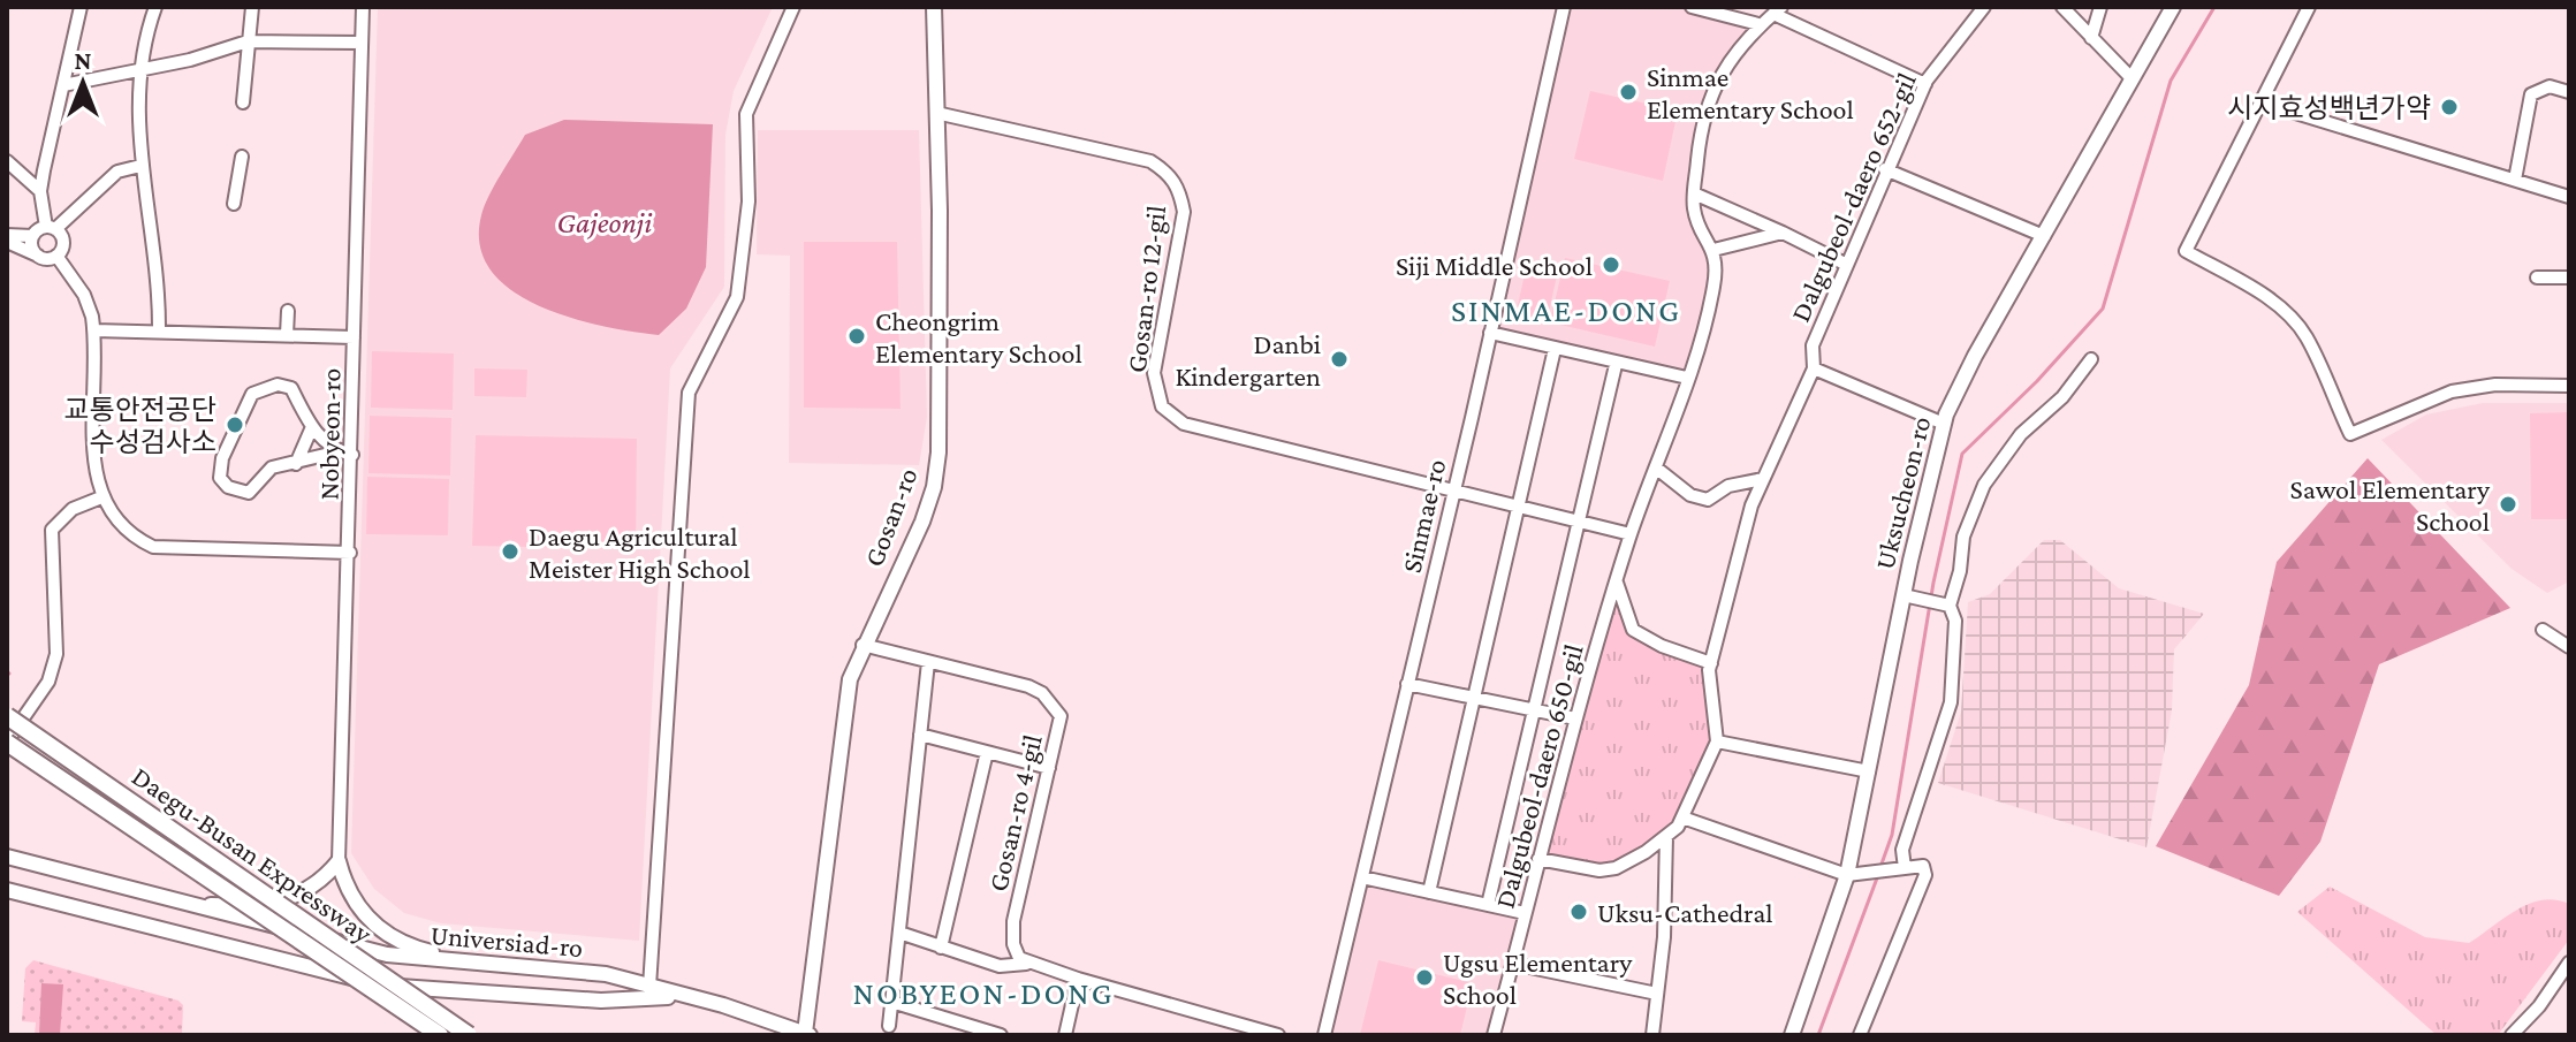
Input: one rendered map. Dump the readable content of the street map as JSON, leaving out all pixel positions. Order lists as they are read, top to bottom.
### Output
{
  "streets": {
    "highway": ["Daegu-Busan Expressway"],
    "main road": ["Uksucheon-ro", "Gosan-ro", "Universiad-ro"],
    "street": [
      "Dalgubeol-daero 652-gil",
      "Gosan-ro 12-gil",
      "Nobyeon-ro",
      "Sinmae-ro",
      "Dalgubeol-daero 650-gil",
      "Gosan-ro 4-gil"
    ]
  },
  "crossings": [
    ["Dalgubeol-daero 652-gil", "Dalgubeol-daero 650-gil"],
    ["Gosan-ro 12-gil", "Sinmae-ro"],
    ["Gosan-ro 12-gil", "Gosan-ro"],
    ["Gosan-ro", "Gosan-ro 4-gil"],
    ["Gosan-ro", "Universiad-ro"]
  ],
  "districts": ["SINMAE-DONG", "NOBYEON-DONG"],
  "water": ["Gajeonji"],
  "places": [
    "Sinmae Elementary School",
    "시지효성백년가약",
    "Siji Middle School",
    "Cheongrim Elementary School",
    "Danbi Kindergarten",
    "교통안전공단 수성검사소",
    "Sawol Elementary School",
    "Daegu Agricultural Meister High School",
    "Uksu-Cathedral",
    "Ugsu Elementary School"
  ],
  "north": "top"
}
